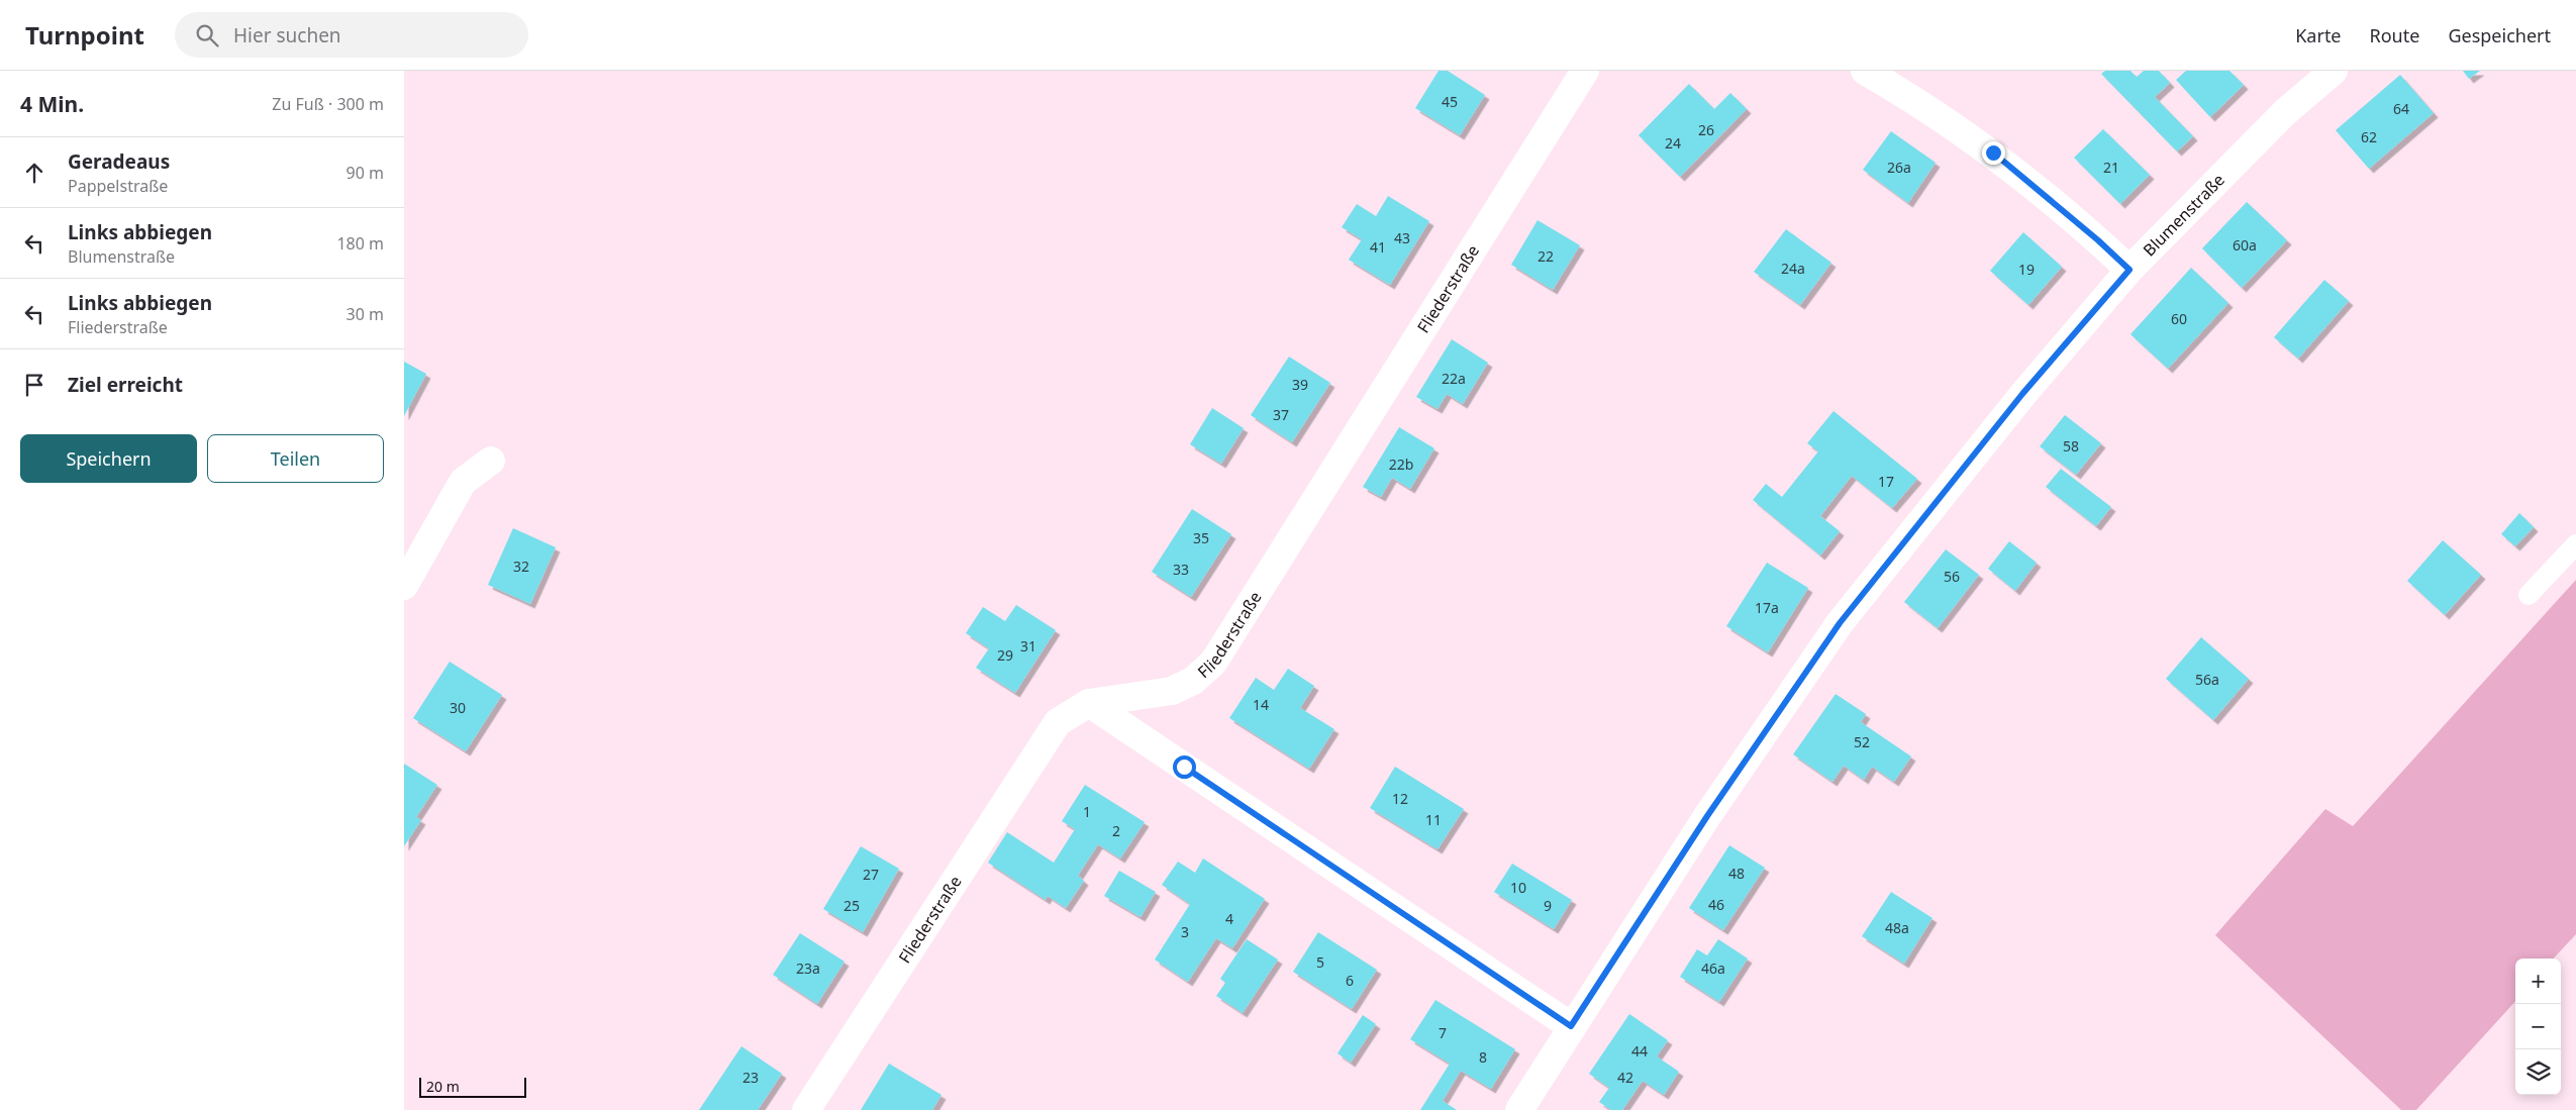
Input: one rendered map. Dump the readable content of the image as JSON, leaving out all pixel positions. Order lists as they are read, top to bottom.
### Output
{
  "streets": {
    "street": ["Blumenstraße", "Fliederstraße"]
  },
  "house_numbers": [
    "45",
    "64",
    "26",
    "62",
    "24",
    "26a",
    "21",
    "43",
    "60a",
    "41",
    "22",
    "24a",
    "19",
    "60",
    "22a",
    "39",
    "37",
    "58",
    "22b",
    "17",
    "35",
    "32",
    "33",
    "56",
    "17a",
    "31",
    "29",
    "56a",
    "14",
    "30",
    "52",
    "12",
    "1",
    "11",
    "2",
    "48",
    "27",
    "10",
    "46",
    "25",
    "9",
    "4",
    "48a",
    "3",
    "5",
    "23a",
    "46a",
    "6",
    "7",
    "44",
    "8",
    "23",
    "42"
  ],
  "scale_bar": "20 m",
  "page": {
    "header": "Turnpoint",
    "search": "Hier suchen",
    "nav": ["Karte", "Route", "Gespeichert"],
    "heading": ["4 Min.", "Zu Fuß · 300 m"],
    "list": [
      ["Geradeaus", "Pappelstraße", "90 m"],
      ["Links abbiegen", "Blumenstraße", "180 m"],
      ["Links abbiegen", "Fliederstraße", "30 m"],
      "Ziel erreicht"
    ],
    "buttons": ["Speichern", "Teilen"],
    "map_buttons": ["+", "−"],
    "scale": "20 m"
  }
}
